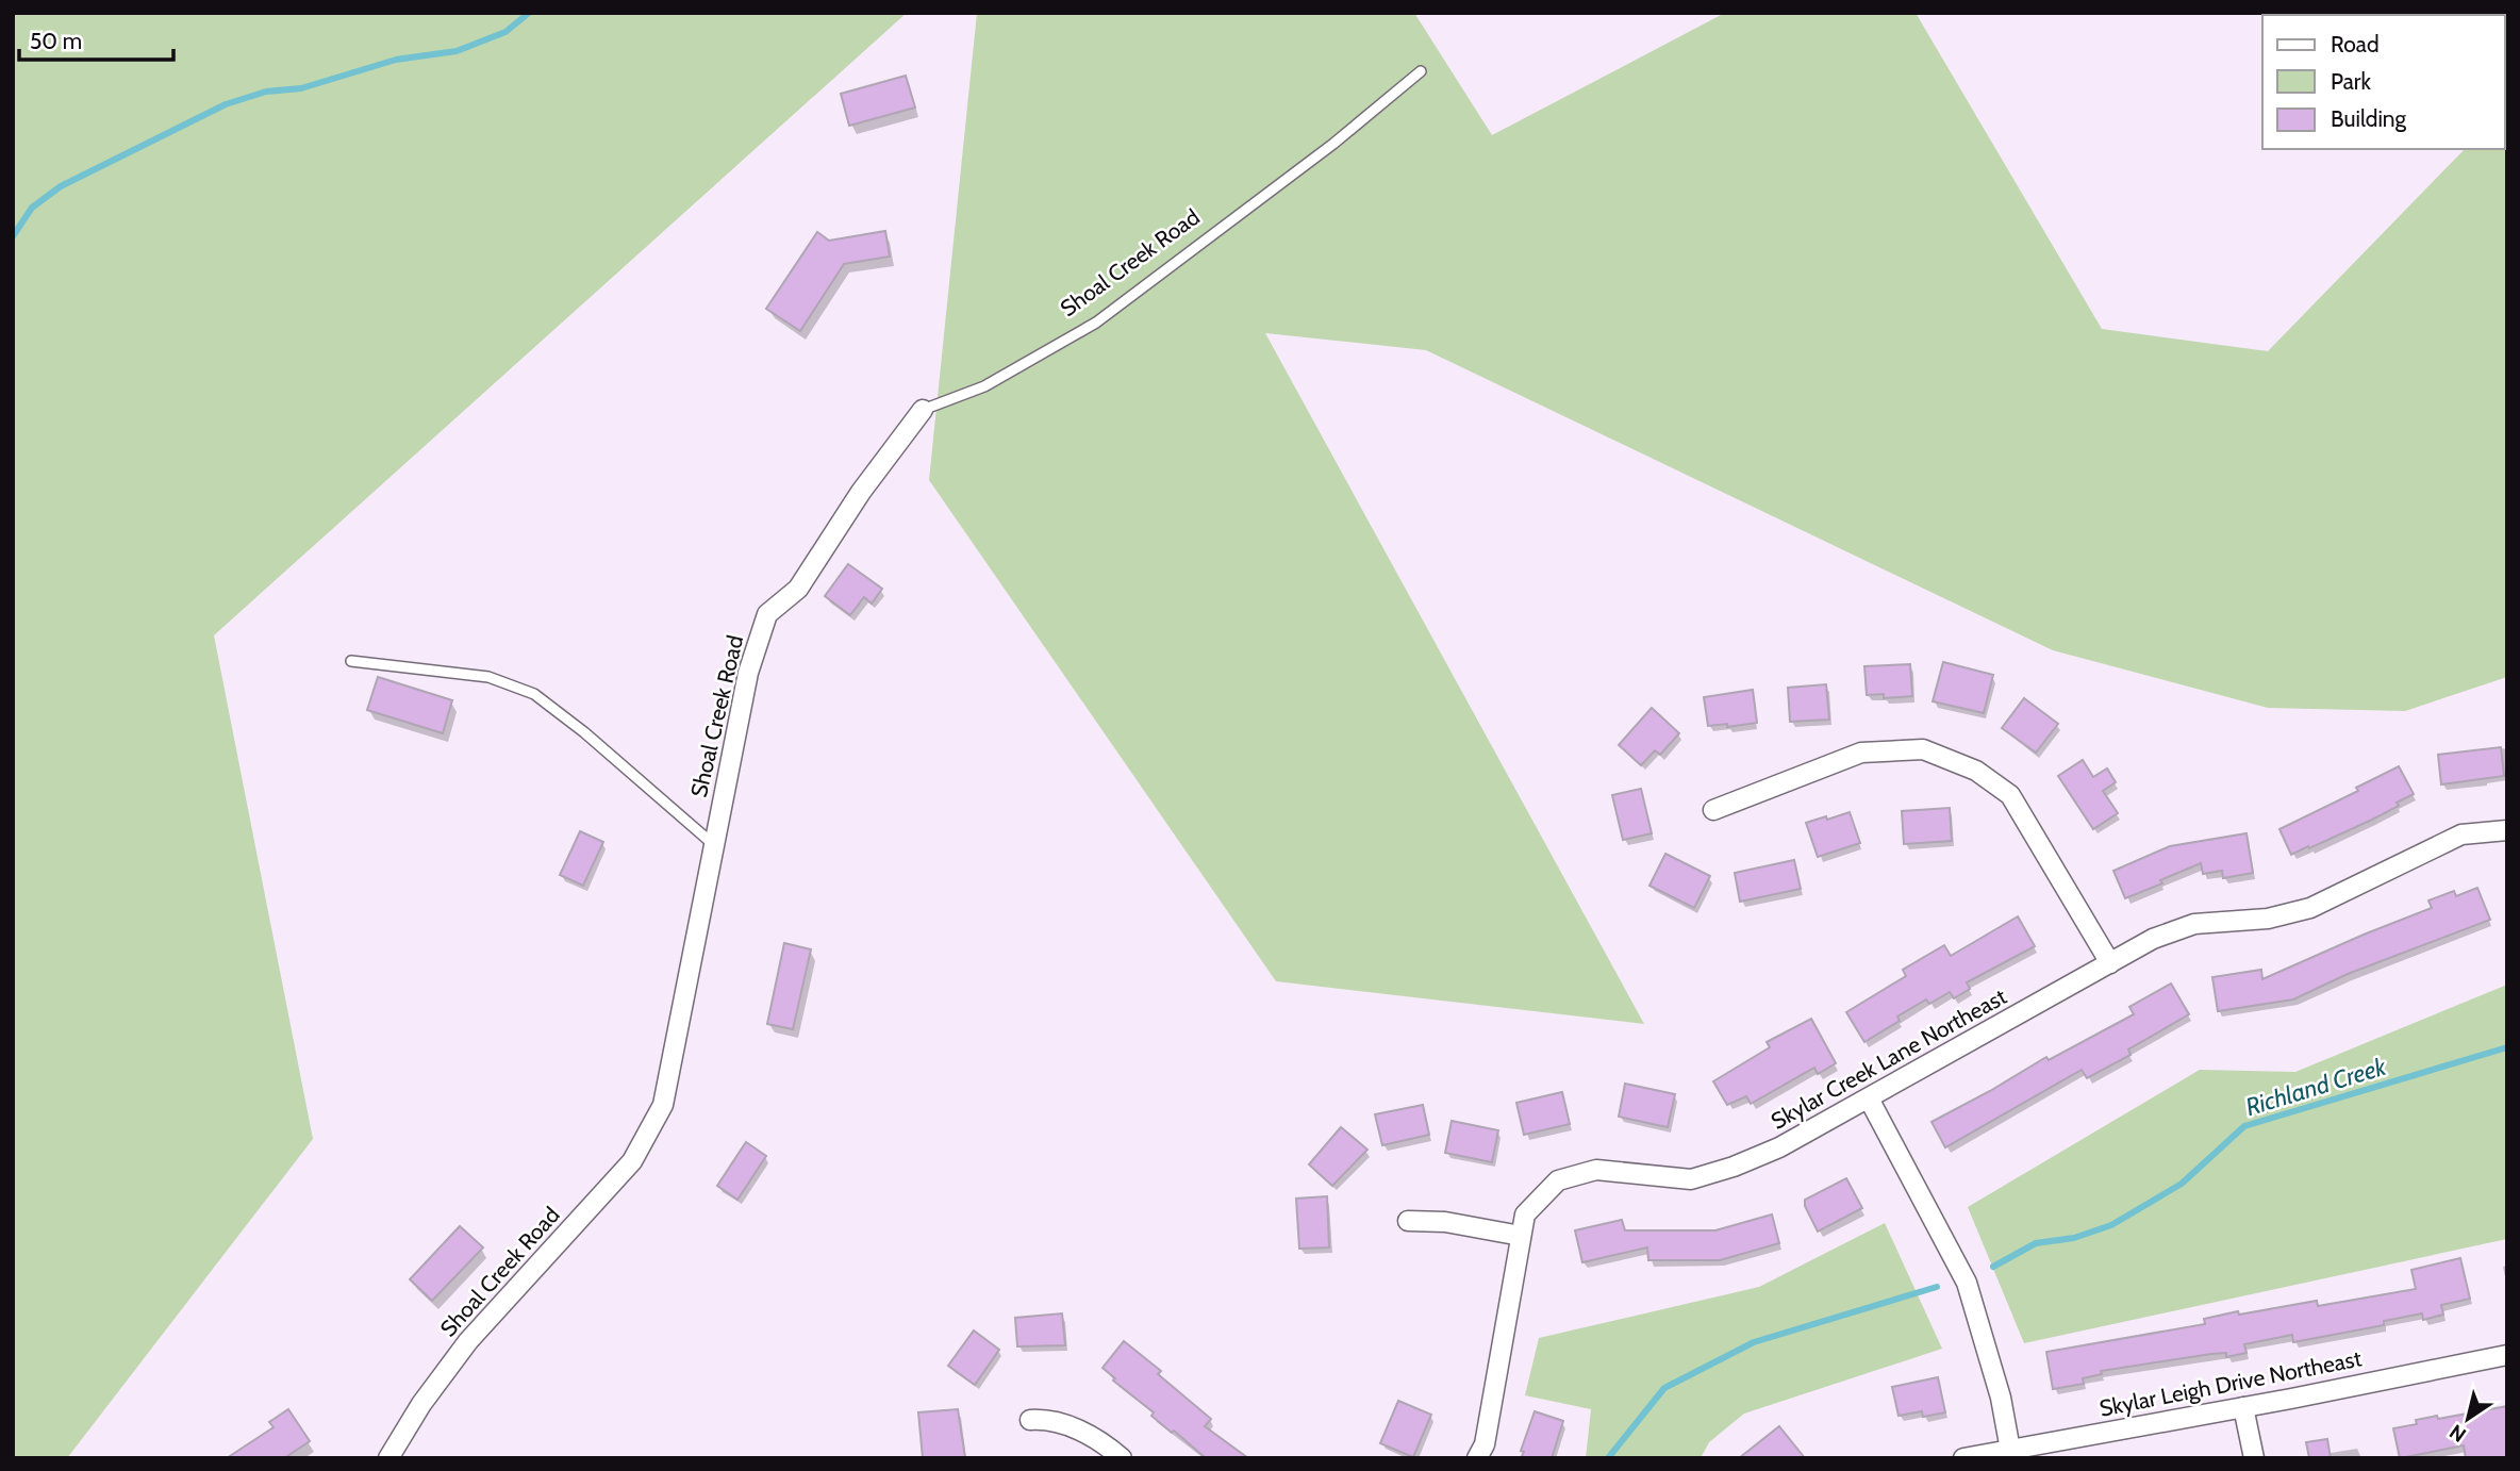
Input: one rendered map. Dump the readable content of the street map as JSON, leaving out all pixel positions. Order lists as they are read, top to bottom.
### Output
{
  "streets": {
    "street": ["Shoal Creek Road", "Skylar Creek Lane Northeast", "Skylar Leigh Drive Northeast"]
  },
  "water": ["Richland Creek"],
  "legend": ["Road", "Park", "Building"],
  "scale_bar": "50 m",
  "north": "bottom left"
}
